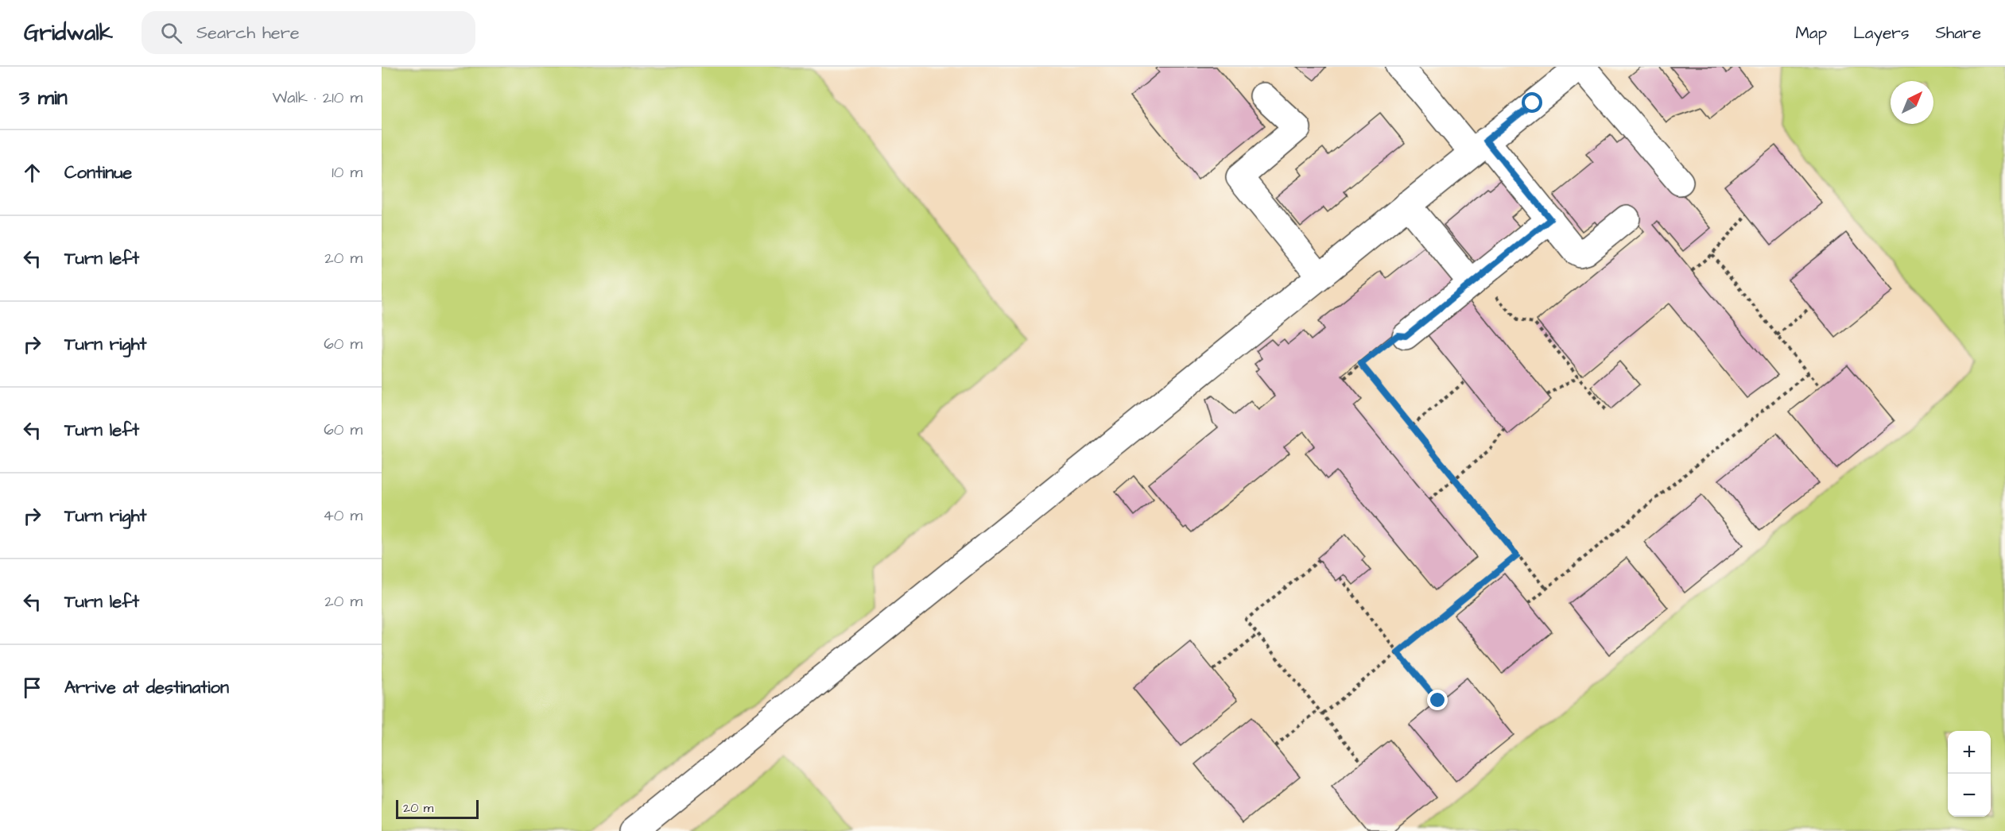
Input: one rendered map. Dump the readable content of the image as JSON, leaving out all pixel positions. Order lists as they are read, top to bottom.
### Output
{
  "scale_bar": "20 m",
  "north": "top right",
  "page": {
    "header": "Gridwalk",
    "search": "Search here",
    "nav": ["Map", "Layers", "Share"],
    "heading": ["3 min", "Walk · 210 m"],
    "list": [
      ["Continue", "10 m"],
      ["Turn left", "20 m"],
      ["Turn right", "60 m"],
      ["Turn left", "60 m"],
      ["Turn right", "40 m"],
      ["Turn left", "20 m"],
      "Arrive at destination"
    ],
    "map_buttons": ["+", "−"],
    "scale": "20 m"
  }
}
